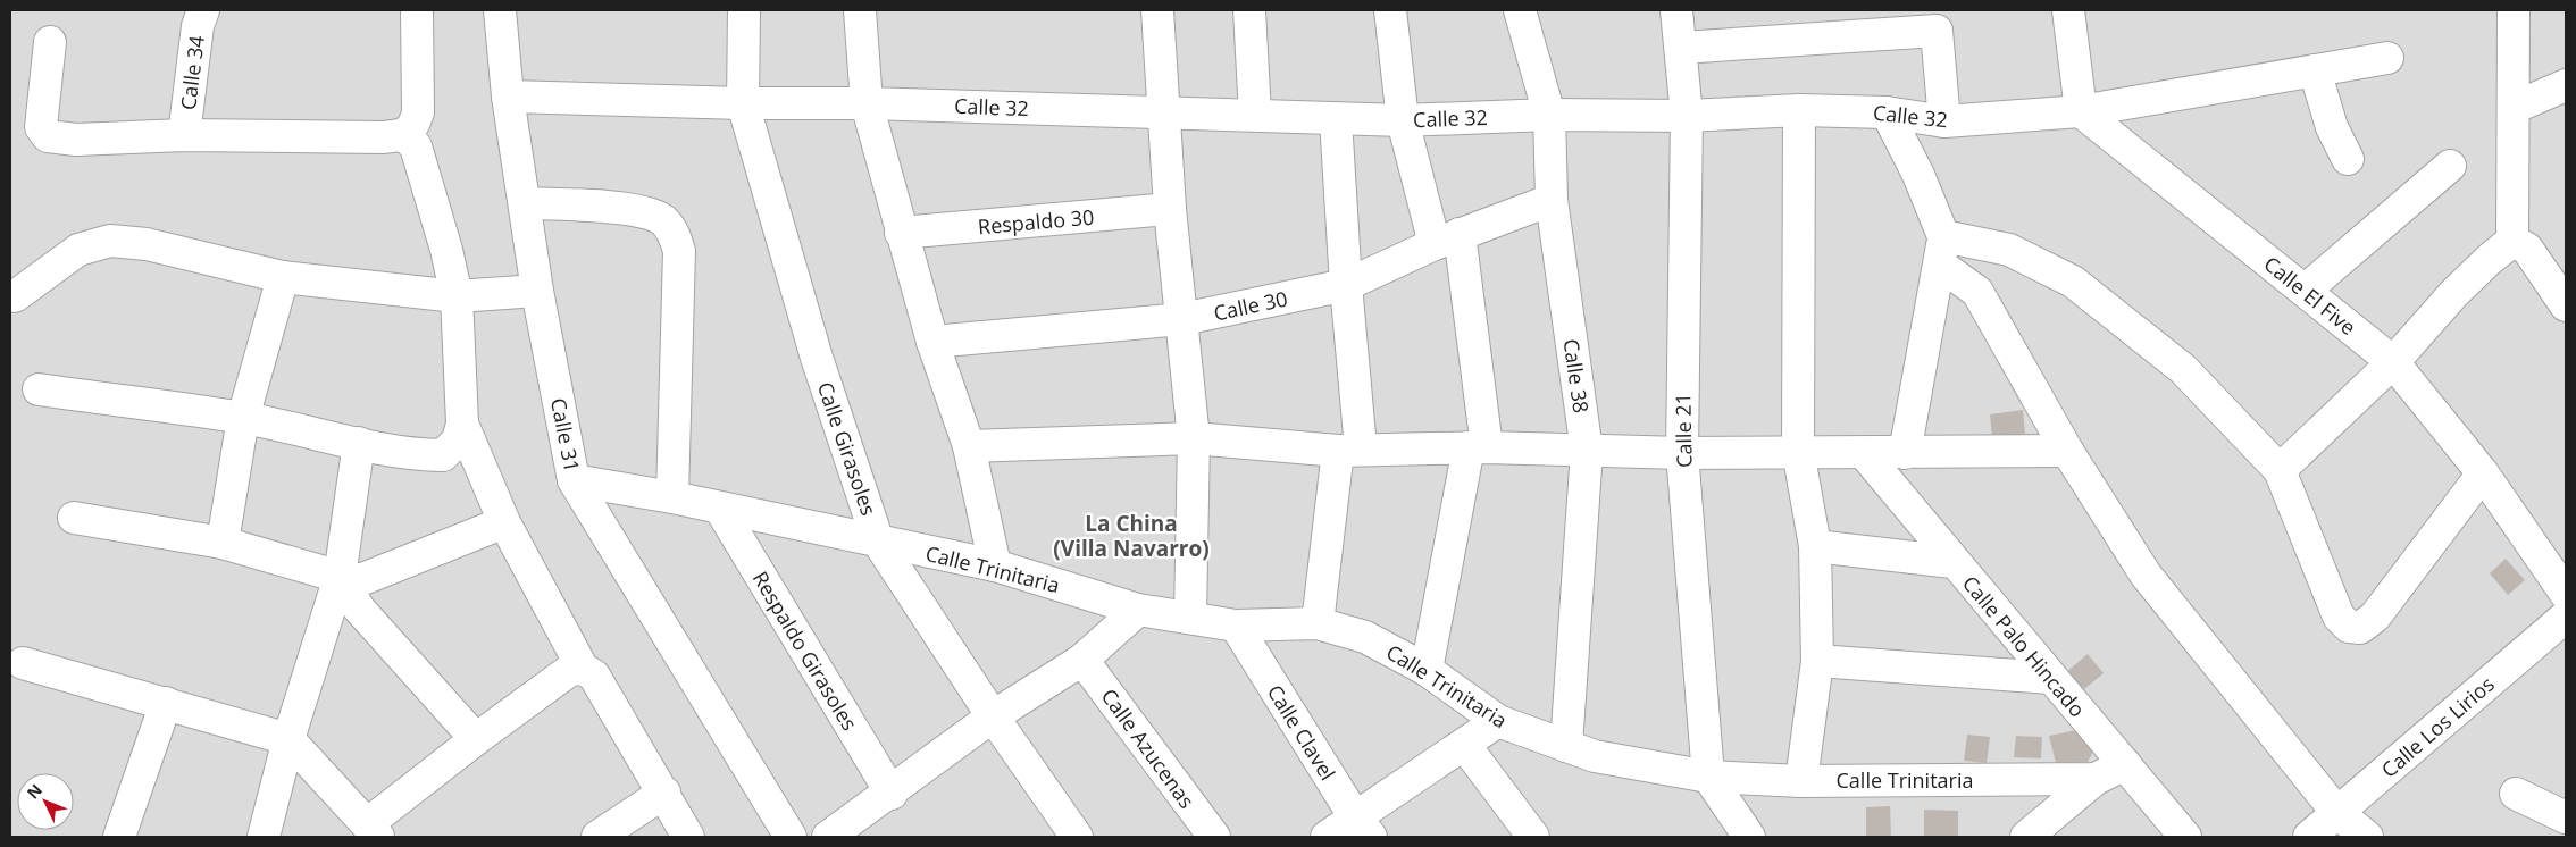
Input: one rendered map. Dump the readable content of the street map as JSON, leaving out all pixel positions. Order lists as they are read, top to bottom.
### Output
{
  "streets": {
    "street": [
      "Calle 34",
      "Calle 32",
      "Respaldo 30",
      "Calle El Five",
      "Calle 30",
      "Calle 38",
      "Calle 21",
      "Calle 31",
      "Calle Girasoles",
      "Calle Trinitaria",
      "Calle Palo Hincado",
      "Respaldo Girasoles",
      "Calle Los Lirios",
      "Calle Clavel",
      "Calle Azucenas"
    ]
  },
  "crossings": [
    ["Calle 32", "Calle El Five"],
    ["Calle 32", "Calle 38"],
    ["Calle 32", "Calle 21"],
    ["Calle 32", "Calle 31"],
    ["Calle 32", "Calle Girasoles"],
    ["Calle 30", "Calle 38"],
    ["Calle 38", "Calle Trinitaria"],
    ["Calle 21", "Calle Trinitaria"],
    ["Calle 31", "Calle Trinitaria"],
    ["Calle Girasoles", "Calle Trinitaria"],
    ["Calle Trinitaria", "Calle Palo Hincado"],
    ["Calle Trinitaria", "Respaldo Girasoles"],
    ["Calle Trinitaria", "Calle Clavel"]
  ],
  "districts": ["La China (Villa Navarro)"],
  "north": "top left"
}
